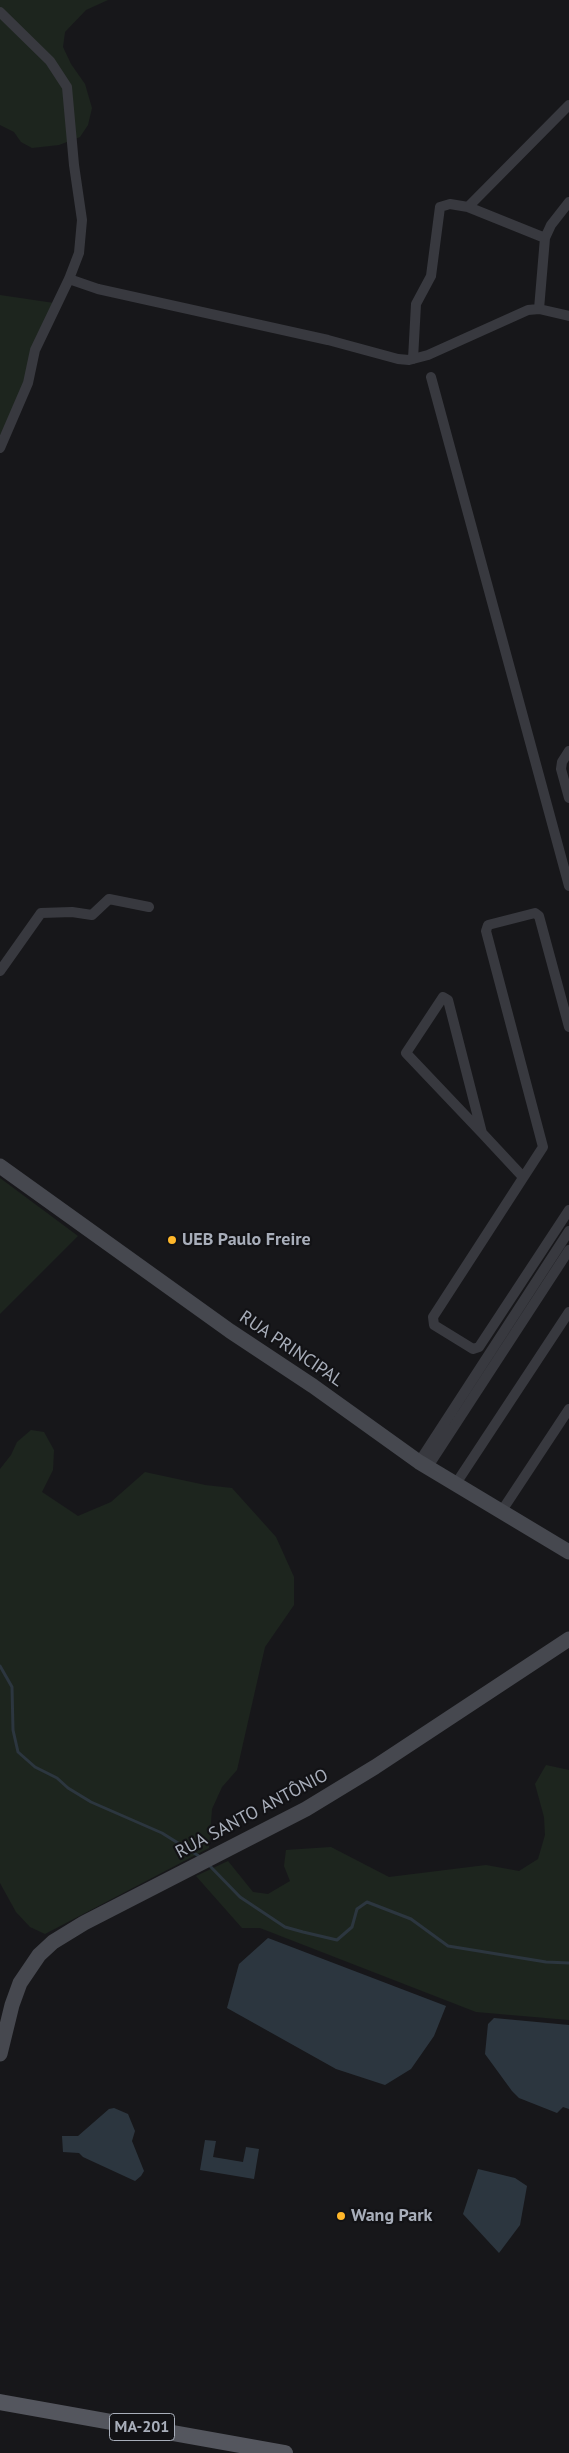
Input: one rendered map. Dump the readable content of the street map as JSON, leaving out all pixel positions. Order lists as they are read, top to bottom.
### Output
{
  "streets": {
    "main road": ["RUA PRINCIPAL", "RUA SANTO ANTÔNIO", "MA-201"]
  },
  "places": ["UEB Paulo Freire", "Wang Park"]
}
